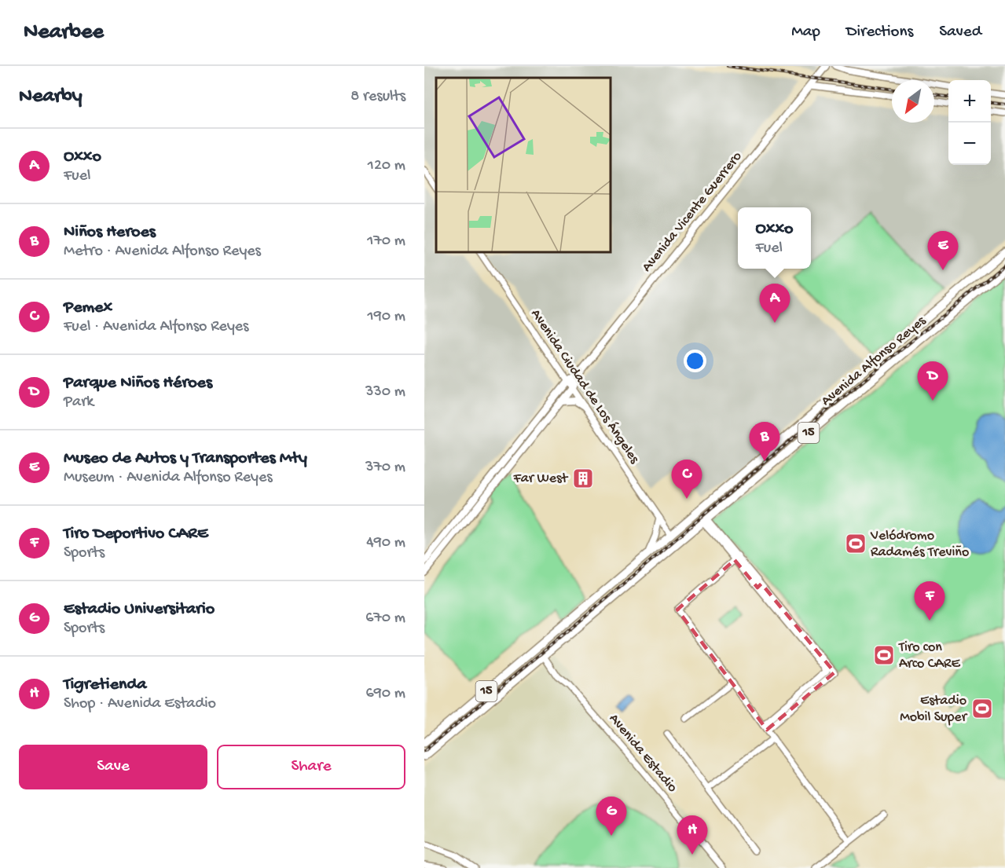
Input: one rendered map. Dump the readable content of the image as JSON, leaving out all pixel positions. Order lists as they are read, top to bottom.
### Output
{
  "streets": {
    "highway": ["Avenida Alfonso Reyes", "15"],
    "main road": ["Avenida Vicente Guerrero"],
    "street": ["Avenida Ciudad de Los Ángeles", "Avenida Estadio"]
  },
  "crossings": [
    ["Avenida Vicente Guerrero", "Avenida Ciudad de Los Ángeles"],
    ["Avenida Alfonso Reyes", "Avenida Ciudad de Los Ángeles"],
    ["Avenida Alfonso Reyes", "15"],
    ["Avenida Alfonso Reyes", "Avenida Estadio"],
    ["15", "Avenida Estadio"]
  ],
  "places": {
    "building": ["Far West"],
    "sports": ["Velódromo Radamés Treviño", "Tiro con Arco CARE", "Estadio Mobil Super"]
  },
  "north": "bottom left",
  "page": {
    "header": "Nearbee",
    "nav": ["Map", "Directions", "Saved"],
    "heading": ["Nearby", "8 results"],
    "map_buttons": ["+", "−"],
    "list": [
      {
        "mark": "A",
        "name": "Oxxo",
        "note": "Fuel",
        "value": "120 m"
      },
      {
        "mark": "B",
        "name": "Niños Heroes",
        "note": "Metro · Avenida Alfonso Reyes",
        "value": "170 m"
      },
      {
        "mark": "C",
        "name": "Pemex",
        "note": "Fuel · Avenida Alfonso Reyes",
        "value": "190 m"
      },
      {
        "mark": "D",
        "name": "Parque Niños Héroes",
        "note": "Park",
        "value": "330 m"
      },
      {
        "mark": "E",
        "name": "Museo de Autos y Transportes Mty",
        "note": "Museum · Avenida Alfonso Reyes",
        "value": "370 m"
      },
      {
        "mark": "F",
        "name": "Tiro Deportivo CARE",
        "note": "Sports",
        "value": "490 m"
      },
      {
        "mark": "G",
        "name": "Estadio Universitario",
        "note": "Sports",
        "value": "670 m"
      },
      {
        "mark": "H",
        "name": "Tigretienda",
        "note": "Shop · Avenida Estadio",
        "value": "690 m"
      }
    ],
    "popup": ["Oxxo", "Fuel"],
    "pins": [
      "E",
      "A",
      "D",
      "B",
      "C",
      "F",
      "G",
      "H"
    ],
    "buttons": ["Save", "Share"]
  }
}
